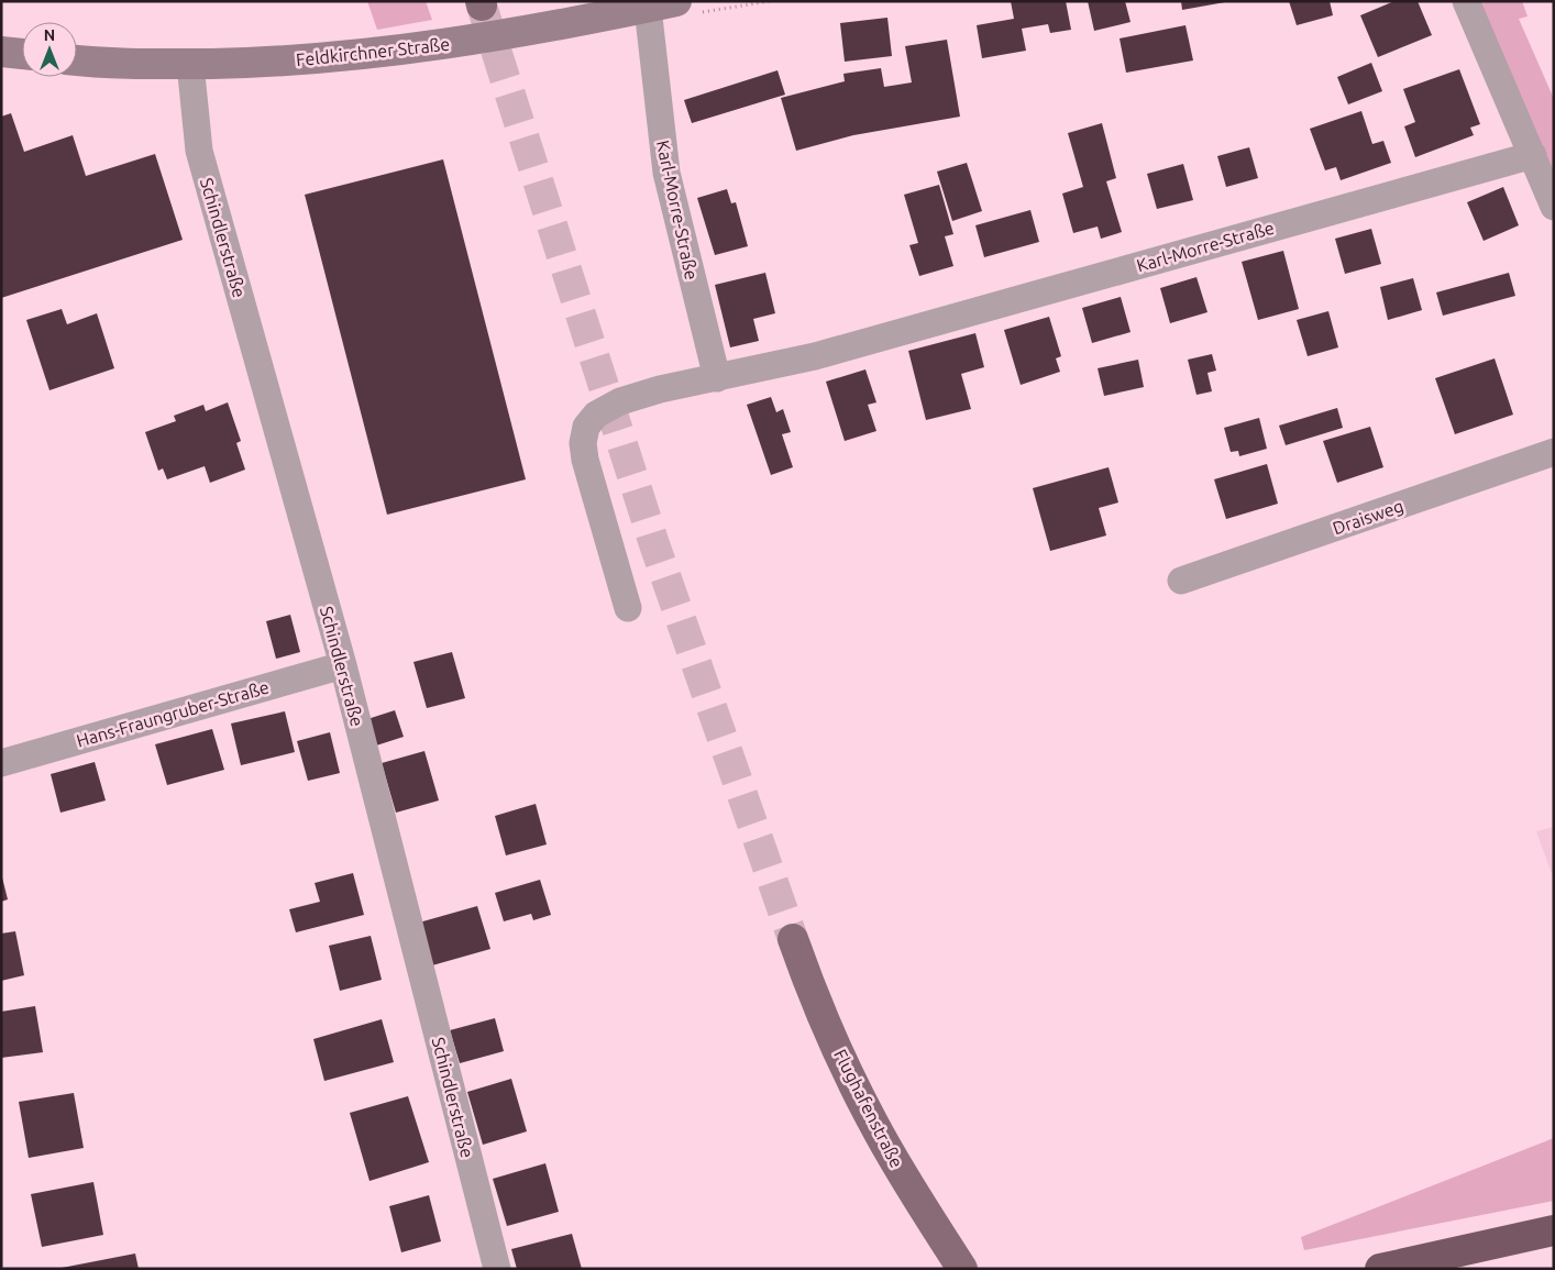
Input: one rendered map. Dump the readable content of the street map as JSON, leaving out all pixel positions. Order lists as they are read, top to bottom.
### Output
{
  "streets": {
    "main road": ["Flughafenstraße"],
    "street": [
      "Feldkirchner Straße",
      "Karl-Morre-Straße",
      "Schindlerstraße",
      "Draisweg",
      "Hans-Fraungruber-Straße"
    ]
  },
  "crossings": [
    ["Feldkirchner Straße", "Karl-Morre-Straße"],
    ["Feldkirchner Straße", "Schindlerstraße"],
    ["Schindlerstraße", "Hans-Fraungruber-Straße"]
  ],
  "north": "top"
}
